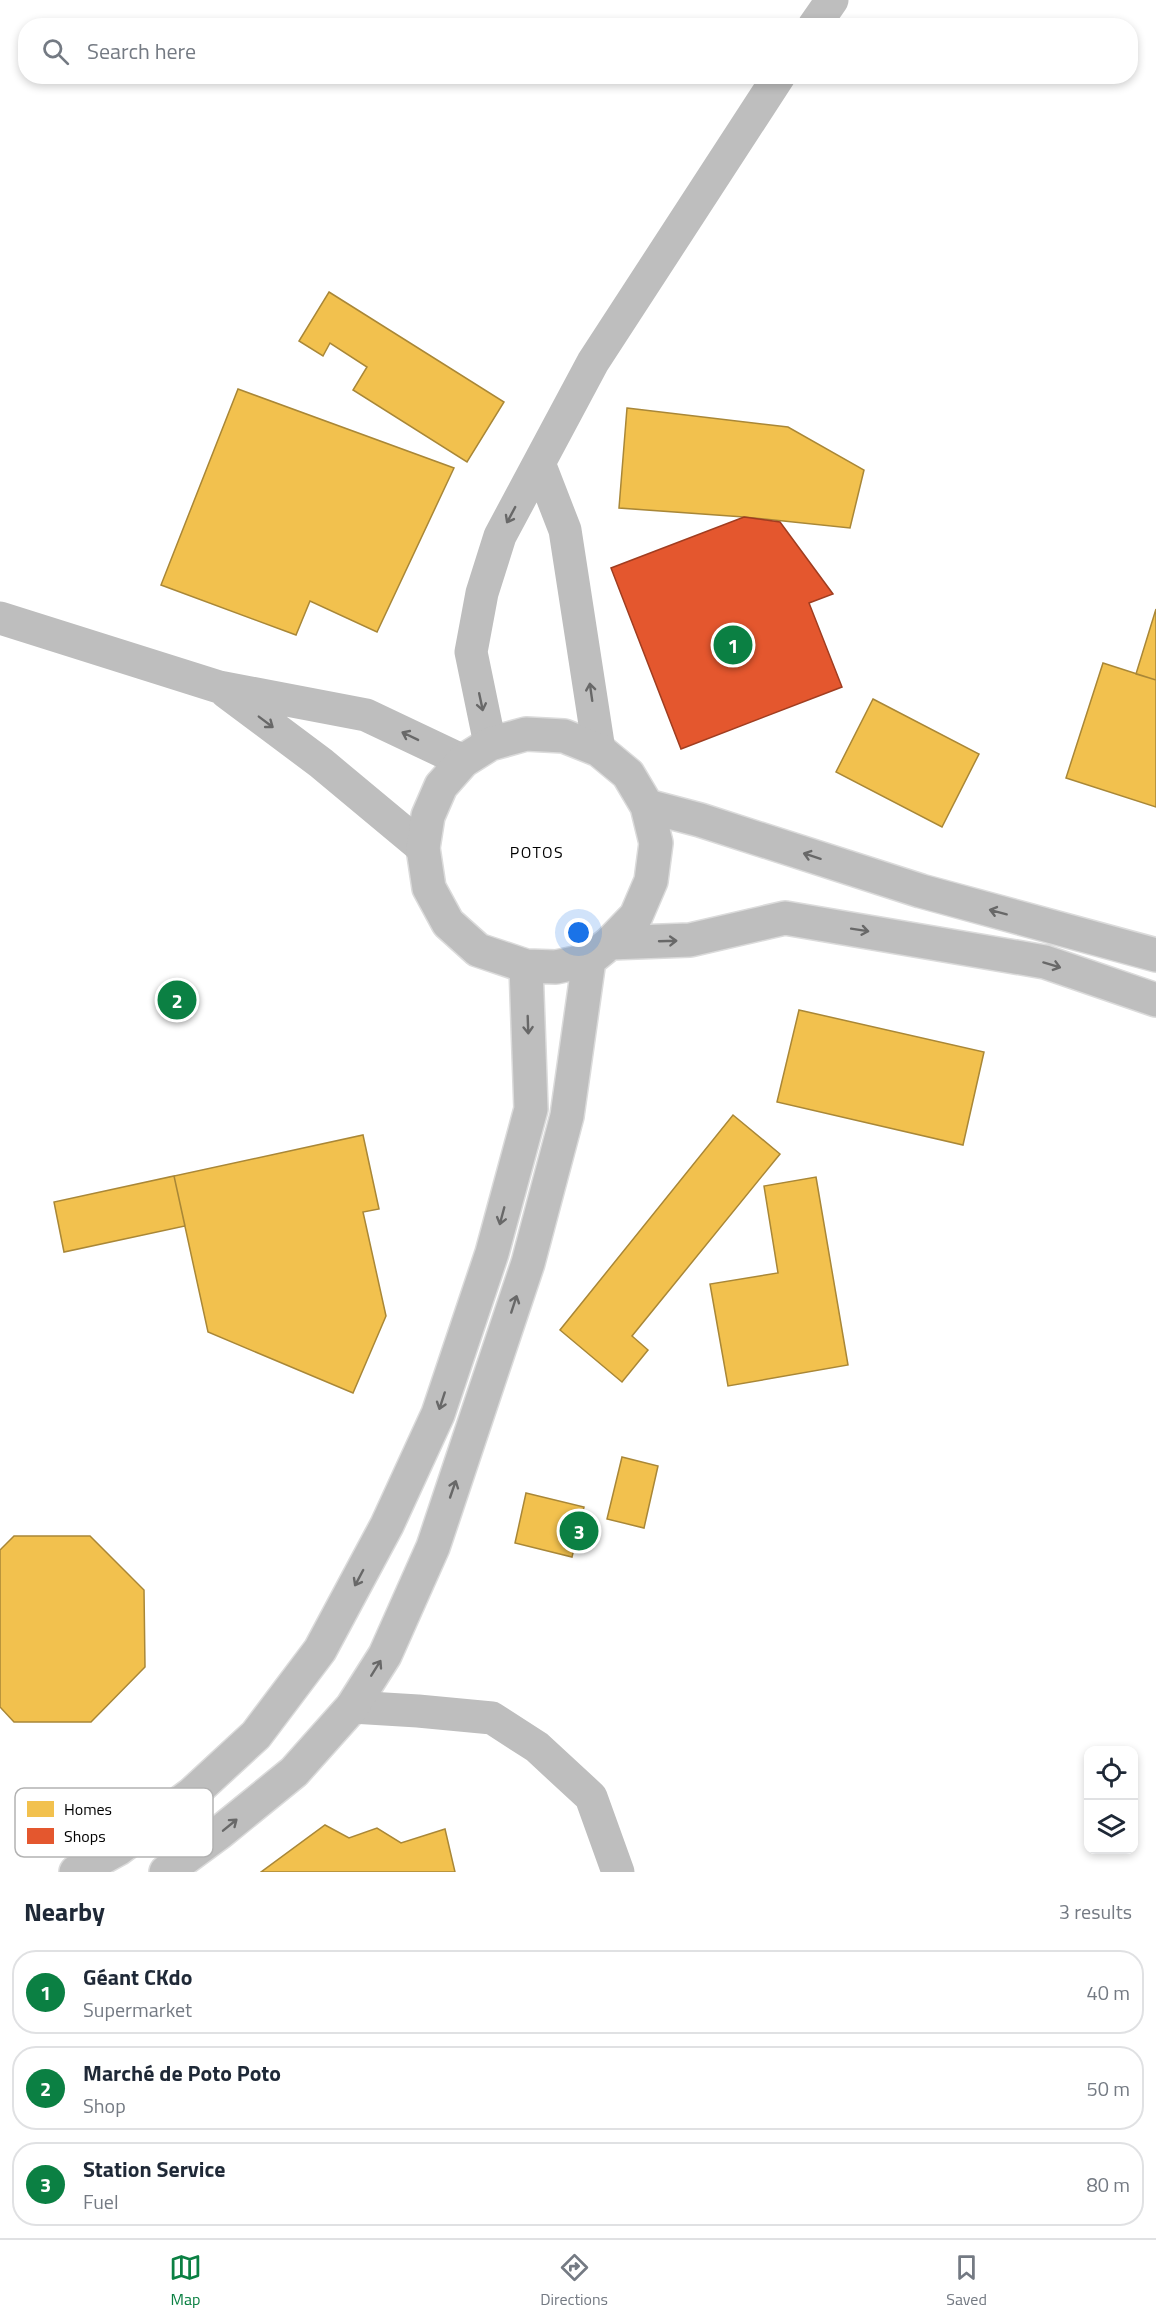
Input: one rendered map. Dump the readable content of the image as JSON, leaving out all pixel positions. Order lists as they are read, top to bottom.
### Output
{
  "districts": ["POTOS"],
  "legend": ["Homes", "Shops"],
  "page": {
    "search": "Search here",
    "pins": ["1", "2", "3"],
    "heading": ["Nearby", "3 results"],
    "list": [
      {
        "mark": "1",
        "name": "Géant CKdo",
        "note": "Supermarket",
        "value": "40 m"
      },
      {
        "mark": "2",
        "name": "Marché de Poto Poto",
        "note": "Shop",
        "value": "50 m"
      },
      {
        "mark": "3",
        "name": "Station Service",
        "note": "Fuel",
        "value": "80 m"
      }
    ],
    "nav": ["Map", "Directions", "Saved"]
  }
}
